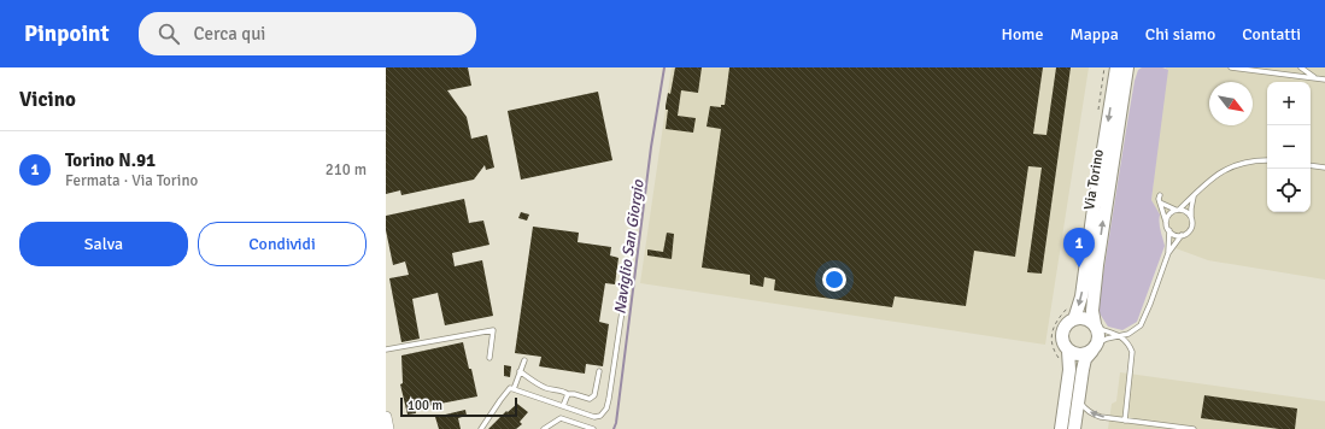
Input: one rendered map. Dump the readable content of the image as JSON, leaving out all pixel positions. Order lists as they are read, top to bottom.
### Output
{
  "streets": {
    "main road": ["Via Torino"]
  },
  "water": ["Naviglio San Giorgio"],
  "scale_bar": "100 m",
  "north": "bottom right",
  "page": {
    "header": "Pinpoint",
    "search": "Cerca qui",
    "nav": [
      "Home",
      "Mappa",
      "Chi siamo",
      "Contatti"
    ],
    "heading": "Vicino",
    "map_buttons": ["+", "−"],
    "list": [
      {
        "mark": "1",
        "name": "Torino N.91",
        "note": "Fermata · Via Torino",
        "value": "210 m"
      }
    ],
    "buttons": ["Salva", "Condividi"],
    "pins": "1",
    "scale": "100 m"
  }
}
